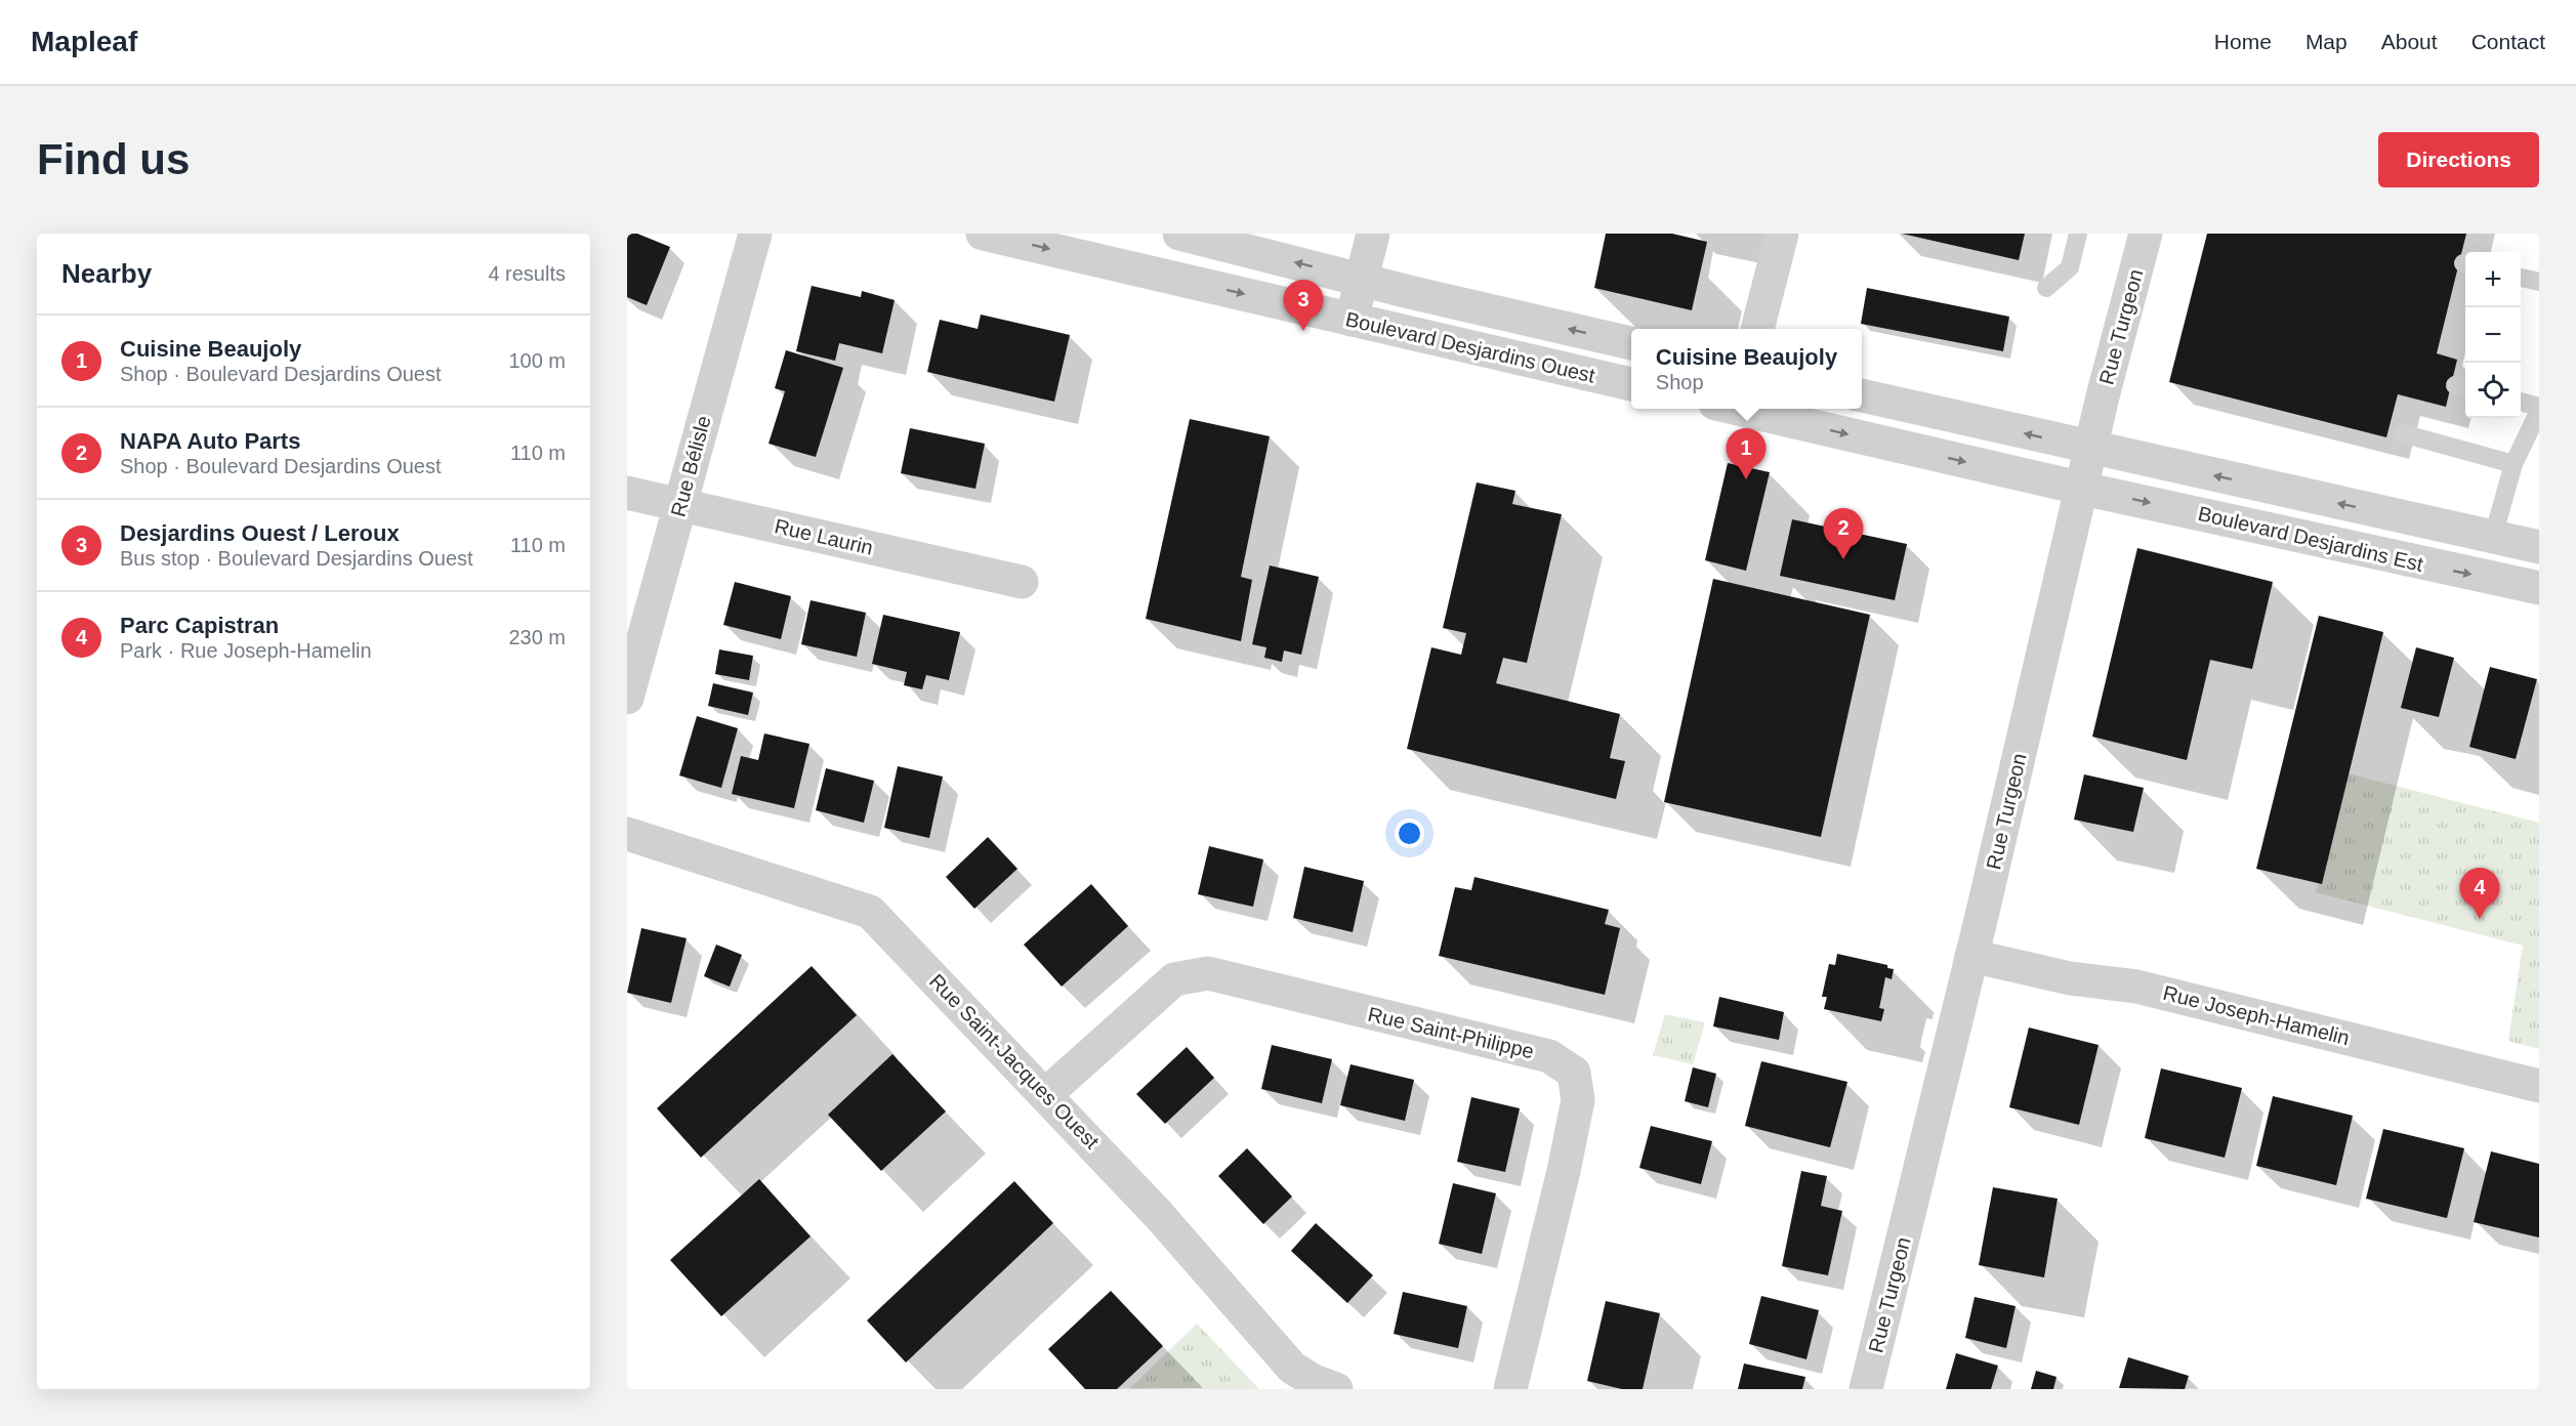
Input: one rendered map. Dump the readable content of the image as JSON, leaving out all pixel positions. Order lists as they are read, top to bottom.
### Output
{
  "streets": {
    "street": [
      "Rue Turgeon",
      "Boulevard Desjardins Ouest",
      "Rue Bélisle",
      "Rue Laurin",
      "Boulevard Desjardins Est",
      "Rue Joseph-Hamelin",
      "Rue Saint-Philippe",
      "Rue Saint-Jacques Ouest"
    ]
  },
  "crossings": [
    ["Rue Turgeon", "Boulevard Desjardins Est"],
    ["Rue Turgeon", "Rue Joseph-Hamelin"],
    ["Rue Bélisle", "Rue Laurin"],
    ["Rue Saint-Philippe", "Rue Saint-Jacques Ouest"]
  ],
  "page": {
    "header": "Mapleaf",
    "nav": [
      "Home",
      "Map",
      "About",
      "Contact"
    ],
    "buttons": "Directions",
    "title": "Find us",
    "heading": ["Nearby", "4 results"],
    "map_buttons": ["+", "−"],
    "pins": [
      "3",
      "1",
      "2",
      "4"
    ],
    "list": [
      {
        "mark": "1",
        "name": "Cuisine Beaujoly",
        "note": "Shop · Boulevard Desjardins Ouest",
        "value": "100 m"
      },
      {
        "mark": "2",
        "name": "NAPA Auto Parts",
        "note": "Shop · Boulevard Desjardins Ouest",
        "value": "110 m"
      },
      {
        "mark": "3",
        "name": "Desjardins Ouest / Leroux",
        "note": "Bus stop · Boulevard Desjardins Ouest",
        "value": "110 m"
      },
      {
        "mark": "4",
        "name": "Parc Capistran",
        "note": "Park · Rue Joseph-Hamelin",
        "value": "230 m"
      }
    ],
    "popup": ["Cuisine Beaujoly", "Shop"]
  }
}
